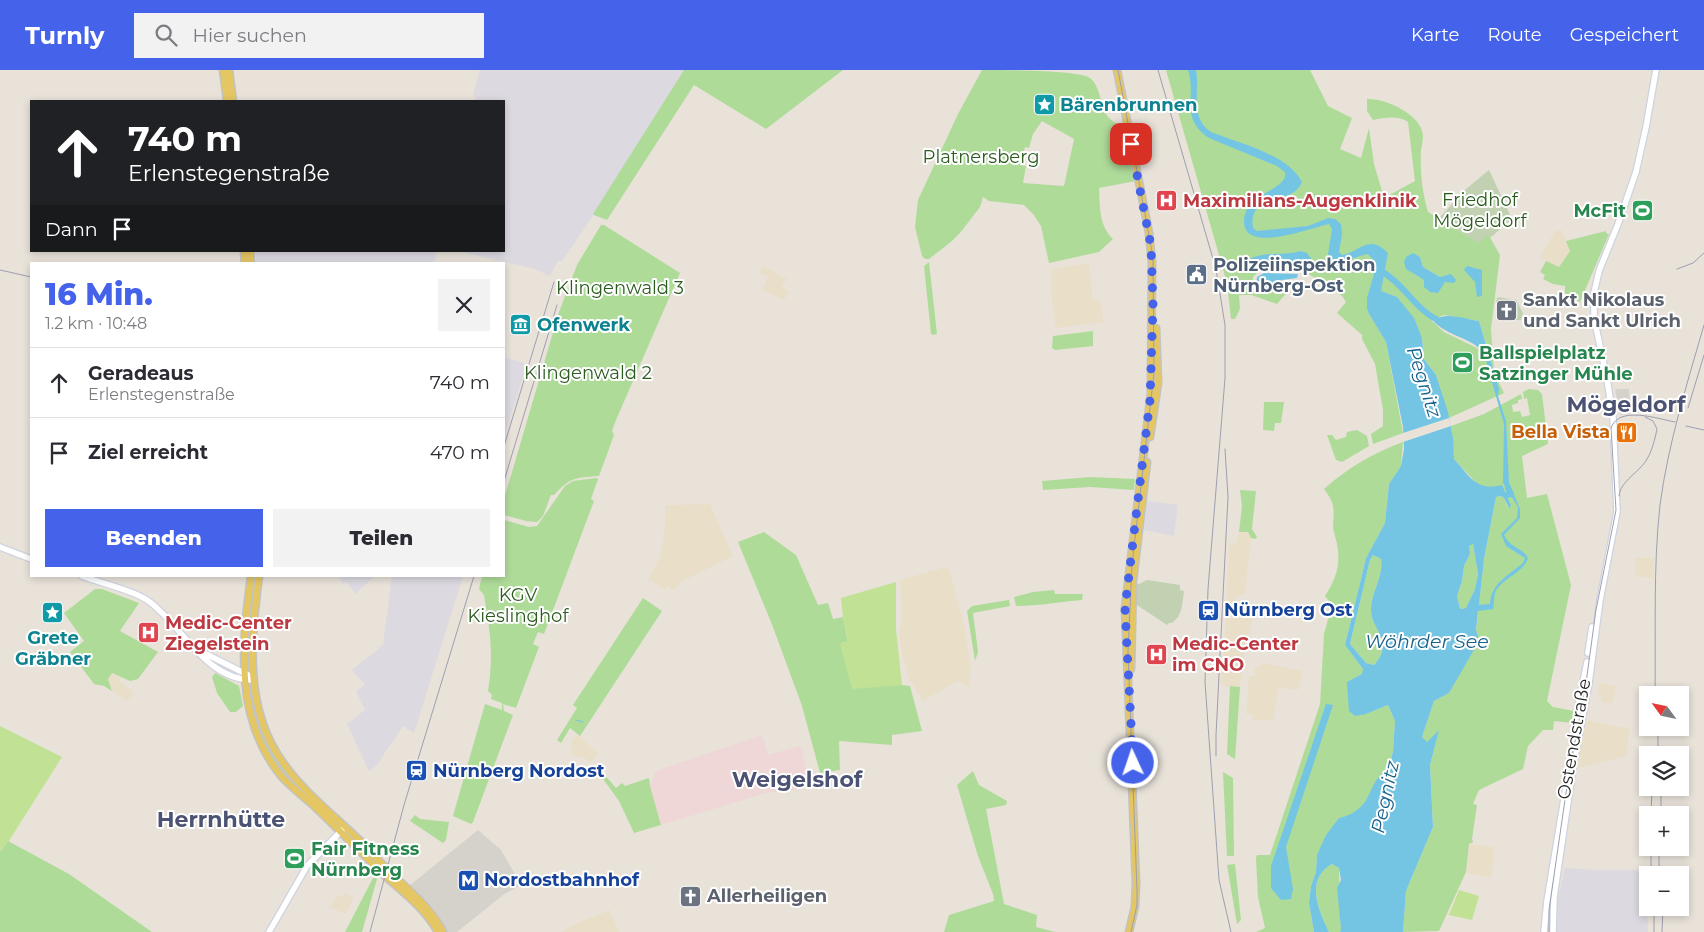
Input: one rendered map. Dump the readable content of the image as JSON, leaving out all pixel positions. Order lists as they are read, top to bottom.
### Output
{
  "streets": {
    "main road": ["Ostendstraße"]
  },
  "districts": ["Mögeldorf", "Weigelshof", "Herrnhütte"],
  "water": ["Pegnitz", "Wöhrder See"],
  "parks": [
    "Platnersberg",
    "Friedhof Mögeldorf",
    "Klingenwald 3",
    "Klingenwald 2",
    "KGV Kieslinghof"
  ],
  "places": {
    "place": ["Bärenbrunnen", "Grete Gräbner"],
    "hospital": ["Maximilians-Augenklinik", "Medic-Center Ziegelstein", "Medic-Center im CNO"],
    "sports": ["McFit", "Ballspielplatz Satzinger Mühle", "Fair Fitness Nürnberg"],
    "public building": ["Polizeiinspektion Nürnberg-Ost"],
    "church": ["Sankt Nikolaus und Sankt Ulrich", "Allerheiligen"],
    "museum": ["Ofenwerk"],
    "restaurant": ["Bella Vista"],
    "station": ["Nürnberg Ost", "Nürnberg Nordost"],
    "metro station": ["Nordostbahnhof"]
  },
  "north": "top left",
  "page": {
    "header": "Turnly",
    "search": "Hier suchen",
    "nav": ["Karte", "Route", "Gespeichert"],
    "turn": ["740 m", "Erlenstegenstraße"],
    "then": "Dann",
    "heading": ["16 Min.", "1.2 km · 10:48"],
    "list": [
      {
        "name": "Geradeaus",
        "note": "Erlenstegenstraße",
        "value": "740 m"
      },
      {
        "name": "Ziel erreicht",
        "value": "470 m"
      }
    ],
    "buttons": ["Beenden", "Teilen"],
    "map_buttons": ["+", "−"]
  }
}
